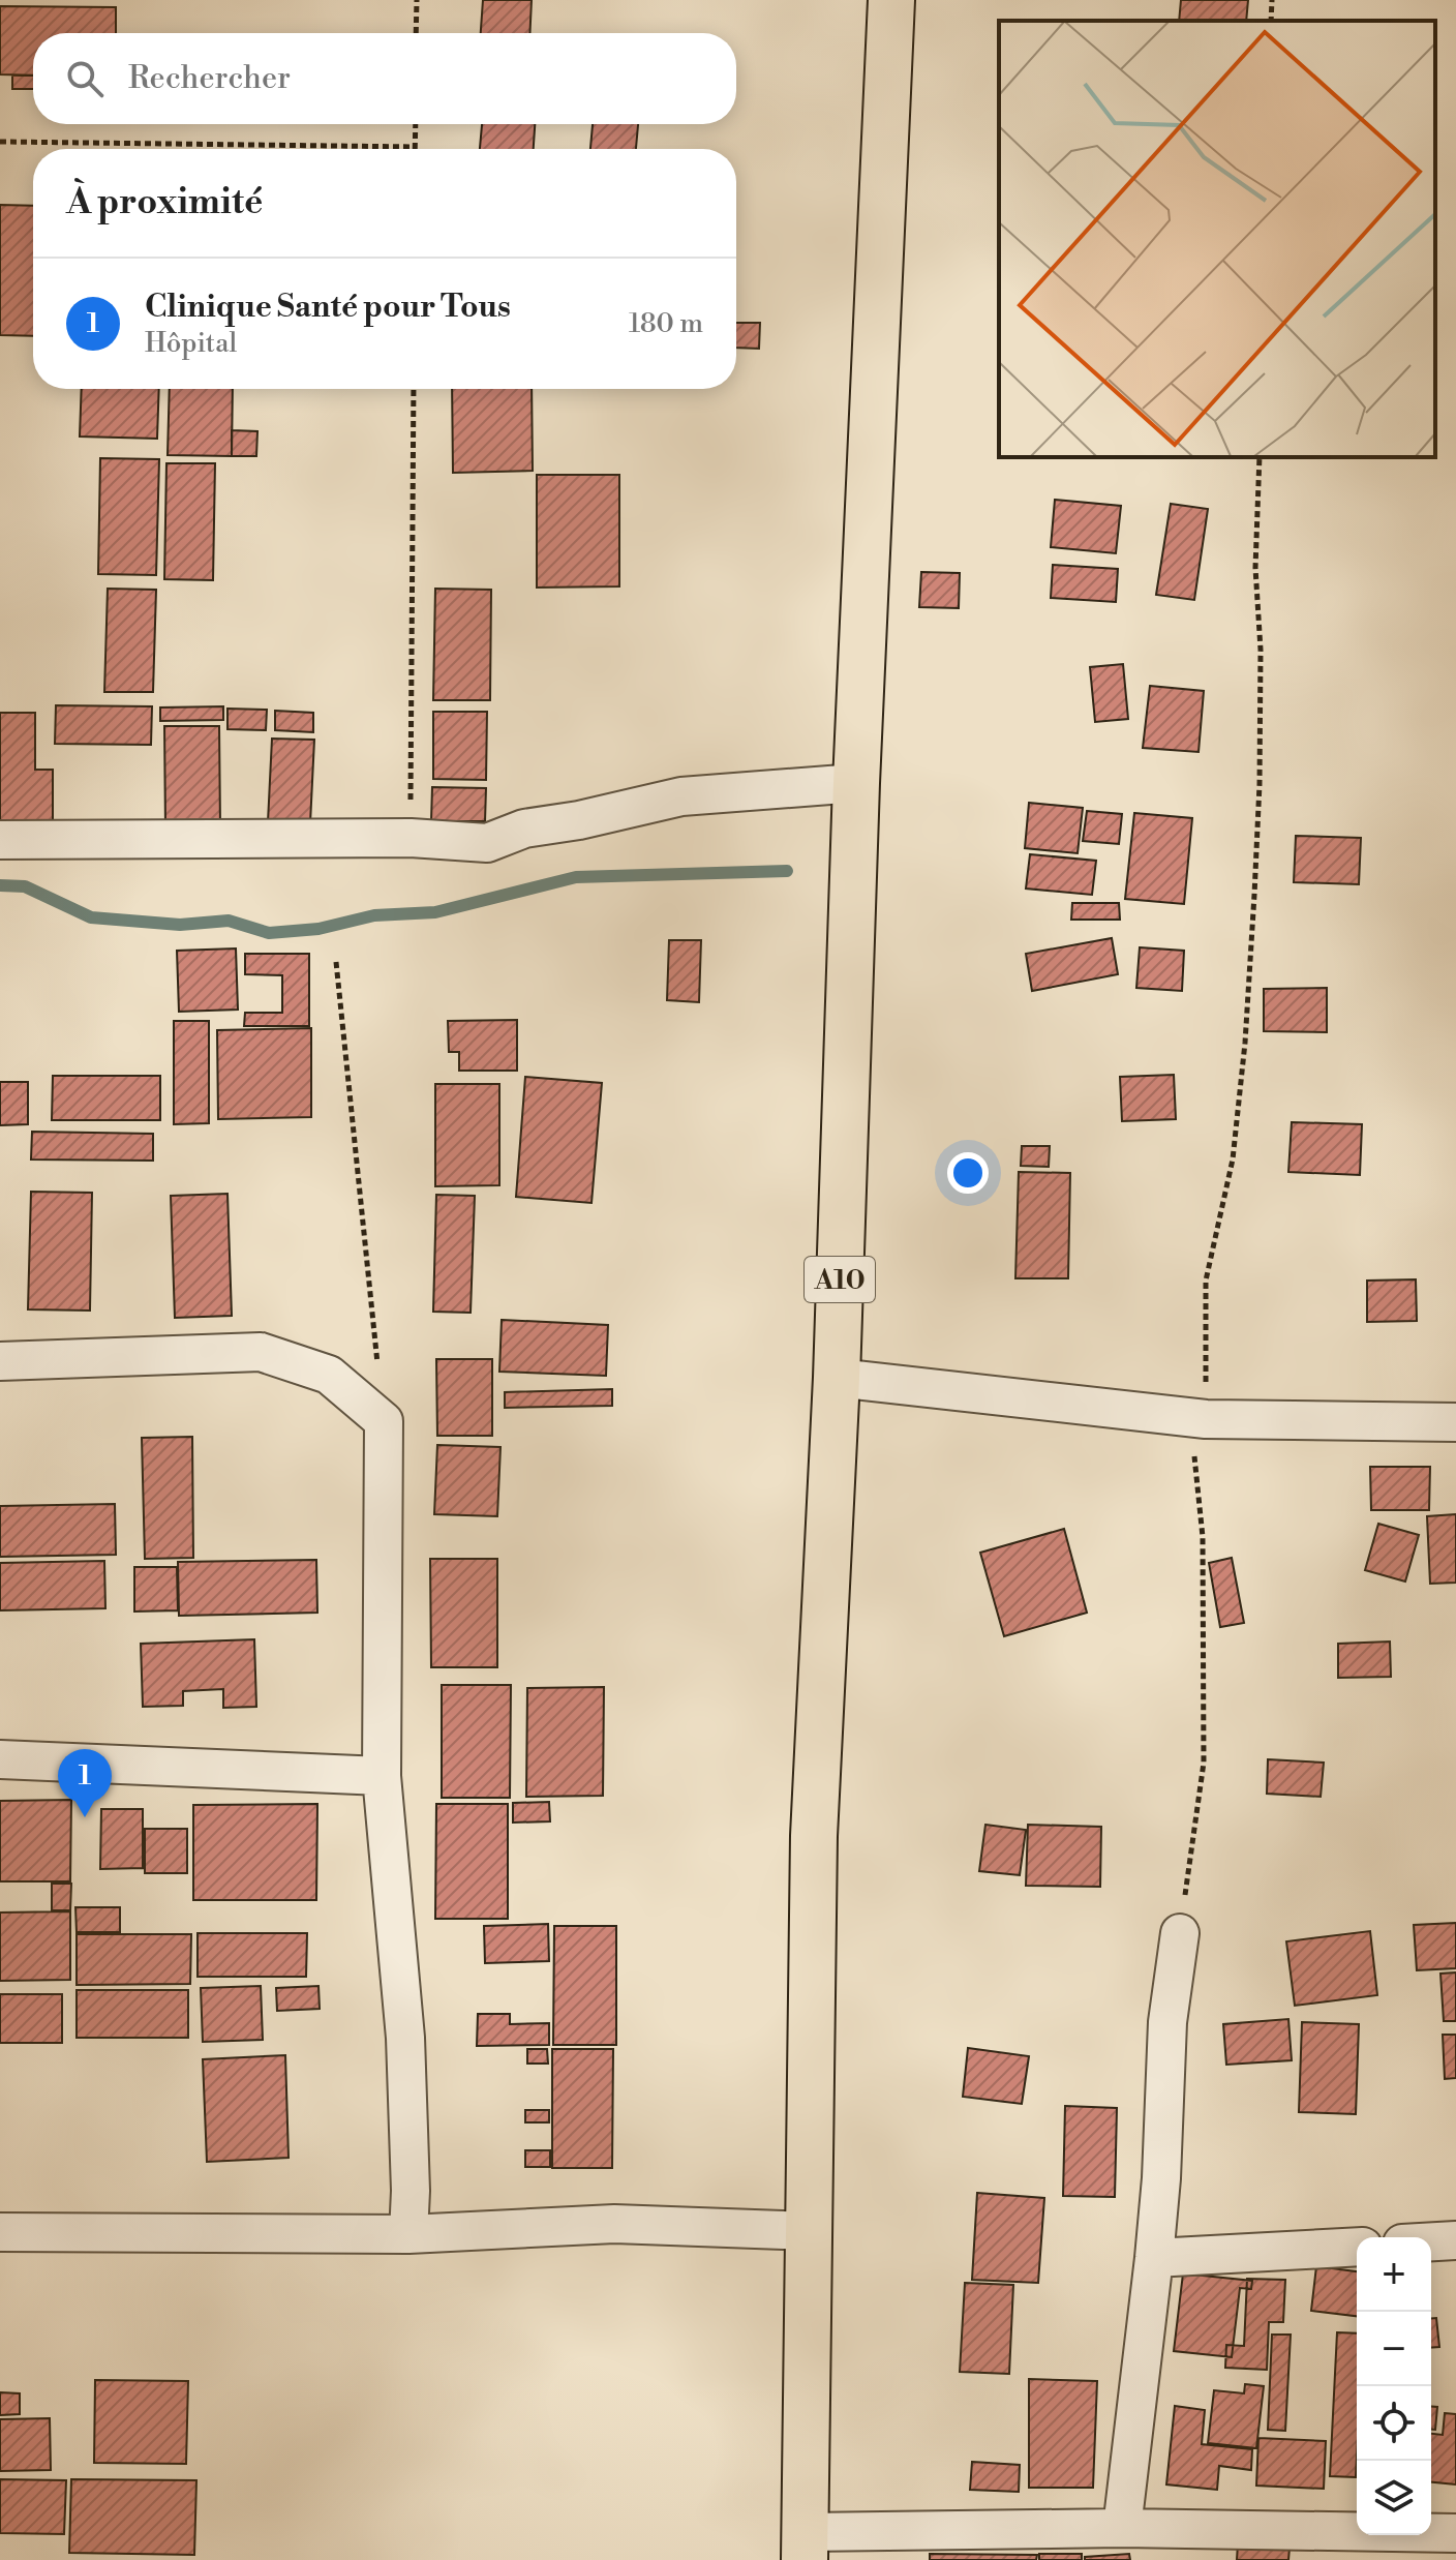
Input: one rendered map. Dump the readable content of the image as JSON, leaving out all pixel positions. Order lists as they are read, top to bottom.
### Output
{
  "streets": {
    "main road": ["A10"]
  },
  "page": {
    "search": "Rechercher",
    "heading": "À proximité",
    "list": [
      {
        "mark": "1",
        "name": "Clinique Santé pour Tous",
        "note": "Hôpital",
        "value": "180 m"
      }
    ],
    "pins": "1",
    "map_buttons": ["+", "−"]
  }
}
